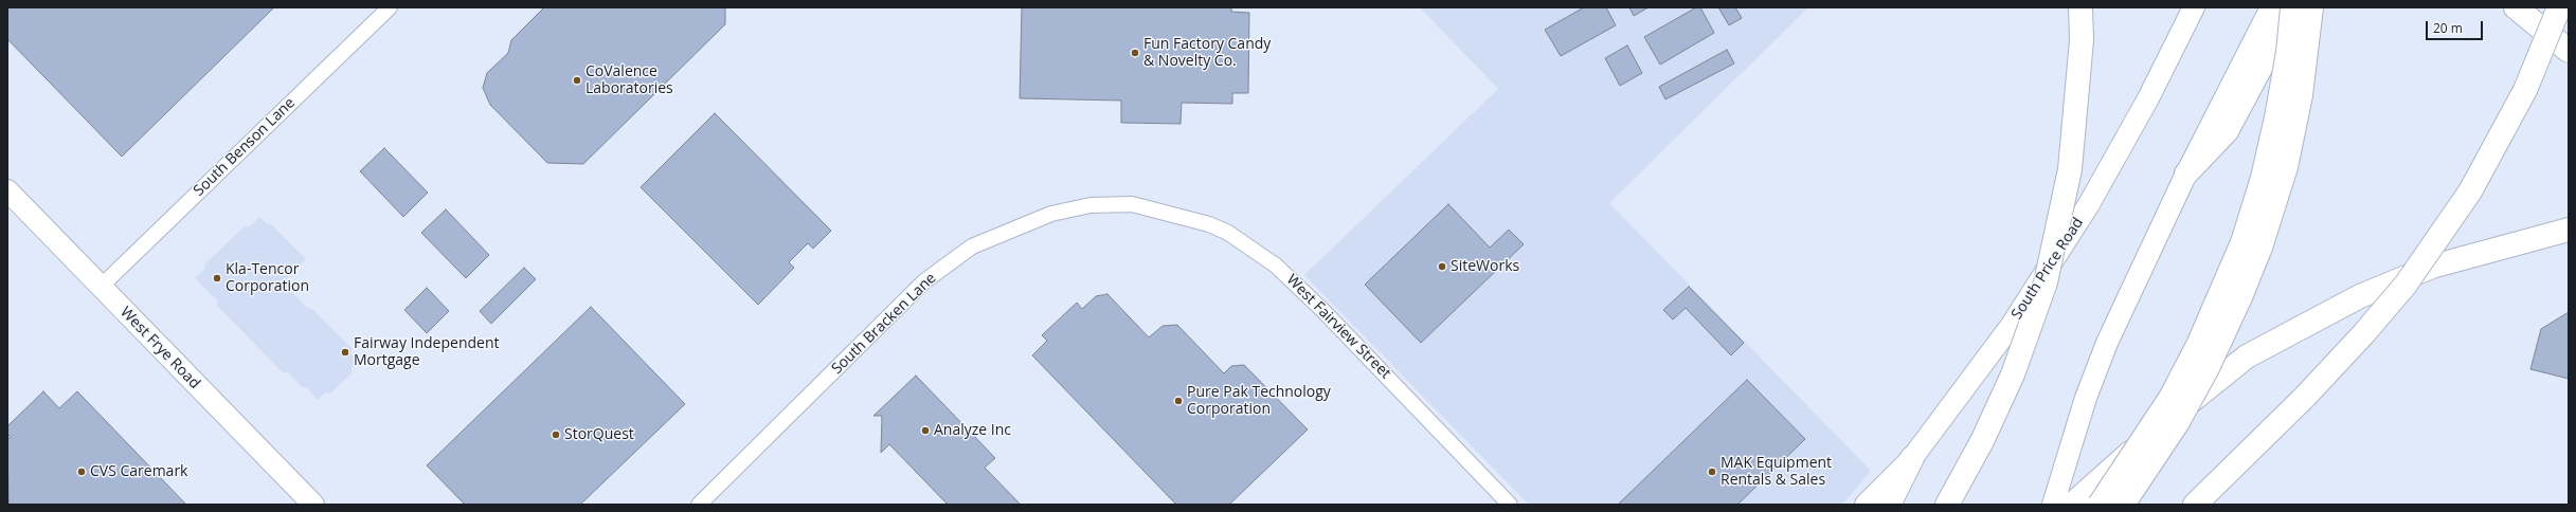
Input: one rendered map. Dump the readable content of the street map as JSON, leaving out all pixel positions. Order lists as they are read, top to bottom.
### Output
{
  "streets": {
    "main road": ["South Price Road", "West Frye Road"],
    "street": ["South Benson Lane", "South Bracken Lane", "West Fairview Street"]
  },
  "crossings": [
    ["South Benson Lane", "West Frye Road"],
    ["South Bracken Lane", "West Fairview Street"]
  ],
  "places": [
    "Fun Factory Candy & Novelty Co.",
    "CoValence Laboratories",
    "SiteWorks",
    "Kla-Tencor Corporation",
    "Fairway Independent Mortgage",
    "Pure Pak Technology Corporation",
    "Analyze Inc",
    "StorQuest",
    "CVS Caremark",
    "MAK Equipment Rentals & Sales"
  ],
  "scale_bar": "20 m"
}
